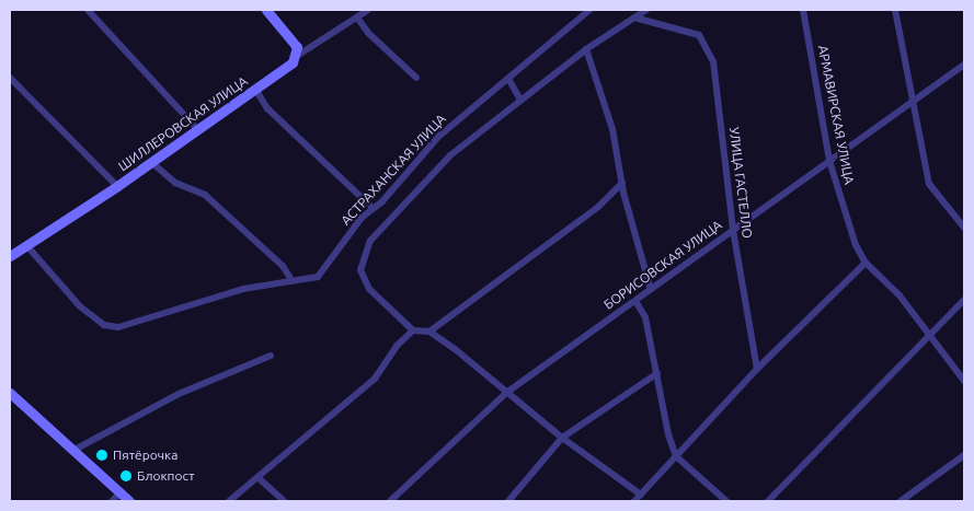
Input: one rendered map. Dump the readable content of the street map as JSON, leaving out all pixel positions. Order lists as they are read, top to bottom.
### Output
{
  "streets": {
    "street": [
      "АРМАВИРСКАЯ УЛИЦА",
      "ШИЛЛЕРОВСКАЯ УЛИЦА",
      "АСТРАХАНСКАЯ УЛИЦА",
      "УЛИЦА ГАСТЕЛЛО",
      "БОРИСОВСКАЯ УЛИЦА"
    ]
  },
  "crossings": [
    ["АРМАВИРСКАЯ УЛИЦА", "БОРИСОВСКАЯ УЛИЦА"],
    ["ШИЛЛЕРОВСКАЯ УЛИЦА", "АСТРАХАНСКАЯ УЛИЦА"],
    ["УЛИЦА ГАСТЕЛЛО", "БОРИСОВСКАЯ УЛИЦА"]
  ],
  "places": ["Пятёрочка", "Блокпост"]
}
